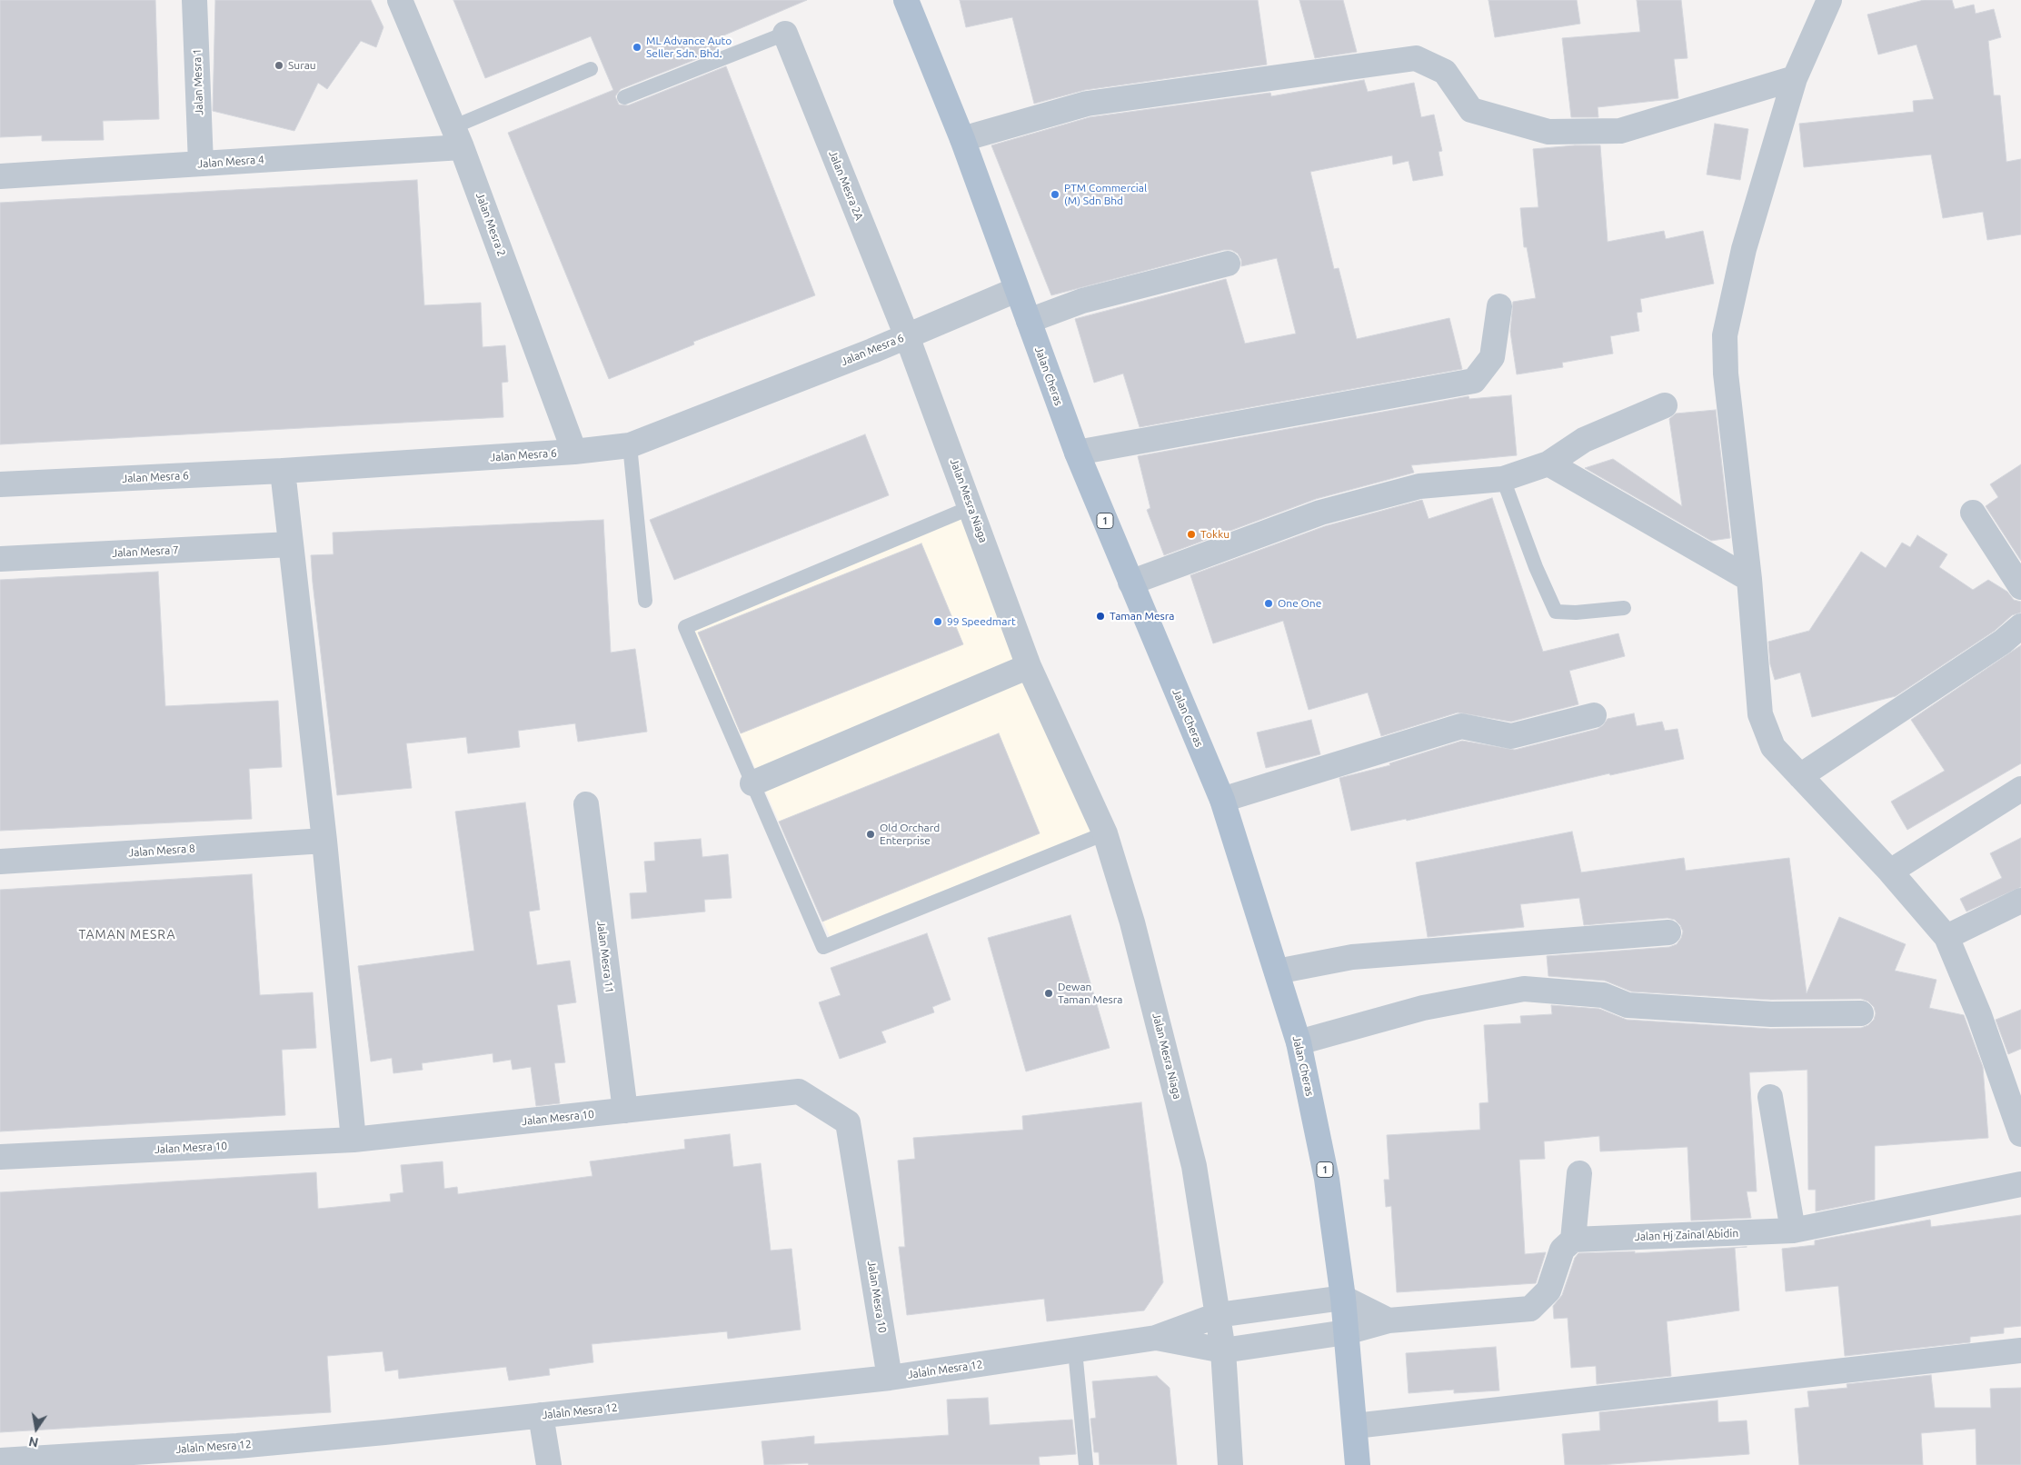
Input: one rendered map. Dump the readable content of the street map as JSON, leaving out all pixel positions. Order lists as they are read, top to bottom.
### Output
{
  "streets": {
    "main road": ["Jalan Cheras", "1"],
    "street": [
      "Jalan Mesra 1",
      "Jalan Mesra 4",
      "Jalan Mesra 2A",
      "Jalan Mesra 2",
      "Jalan Mesra 6",
      "Jalan Mesra Niaga",
      "Jalan Mesra 7",
      "Jalan Mesra 8",
      "Jalan Mesra 11",
      "Jalan Mesra 10",
      "Jalan Hj Zainal Abidin",
      "Jalaln Mesra 12"
    ]
  },
  "crossings": [
    ["Jalan Mesra 1", "Jalan Mesra 4"],
    ["Jalan Mesra 4", "Jalan Mesra 2"],
    ["Jalan Mesra 2A", "Jalan Mesra 6"],
    ["Jalan Mesra 2A", "Jalan Mesra Niaga"],
    ["Jalan Mesra 2", "Jalan Mesra 6"],
    ["Jalan Mesra 6", "Jalan Cheras"],
    ["Jalan Mesra 6", "Jalan Mesra Niaga"],
    ["Jalan Mesra 11", "Jalan Mesra 10"],
    ["Jalan Mesra 10", "Jalaln Mesra 12"]
  ],
  "districts": ["TAMAN MESRA"],
  "places": [
    "ML Advance Auto Seller Sdn. Bhd.",
    "Surau",
    "PTM Commercial (M) Sdn Bhd",
    "Tokku",
    "One One",
    "Taman Mesra",
    "99 Speedmart",
    "Old Orchard Enterprise",
    "Dewan Taman Mesra"
  ],
  "north": "bottom"
}
